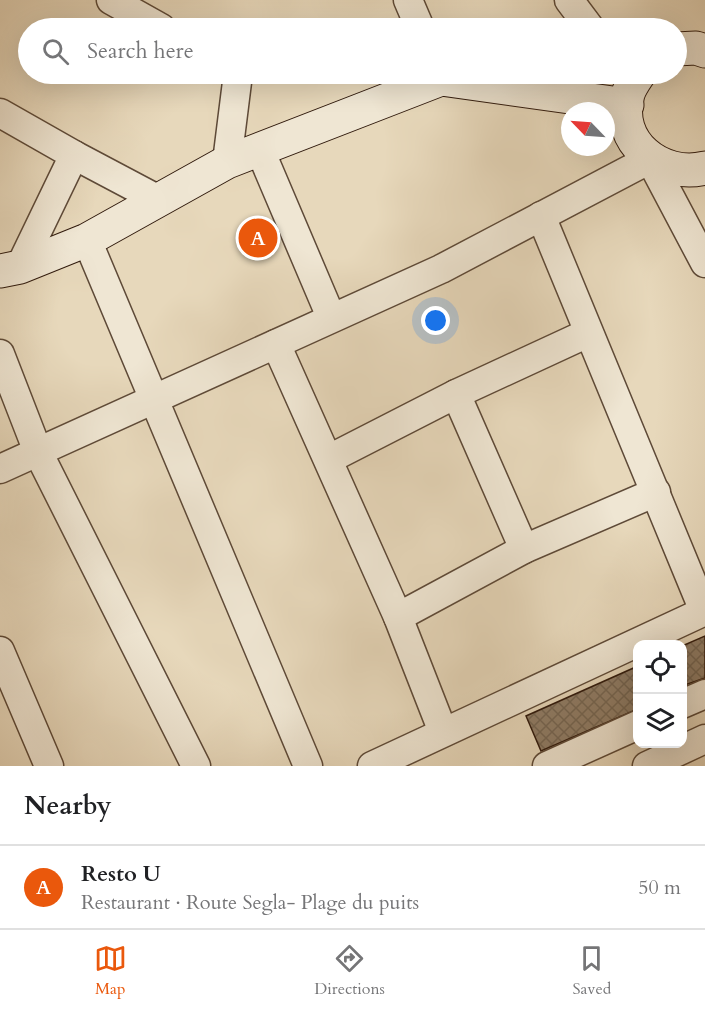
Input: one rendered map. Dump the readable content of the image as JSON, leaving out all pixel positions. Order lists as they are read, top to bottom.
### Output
{
  "north": "top left",
  "page": {
    "search": "Search here",
    "pins": "A",
    "heading": "Nearby",
    "list": [
      {
        "mark": "A",
        "name": "Resto U",
        "note": "Restaurant · Route Segla- Plage du puits",
        "value": "50 m"
      }
    ],
    "nav": ["Map", "Directions", "Saved"]
  }
}
